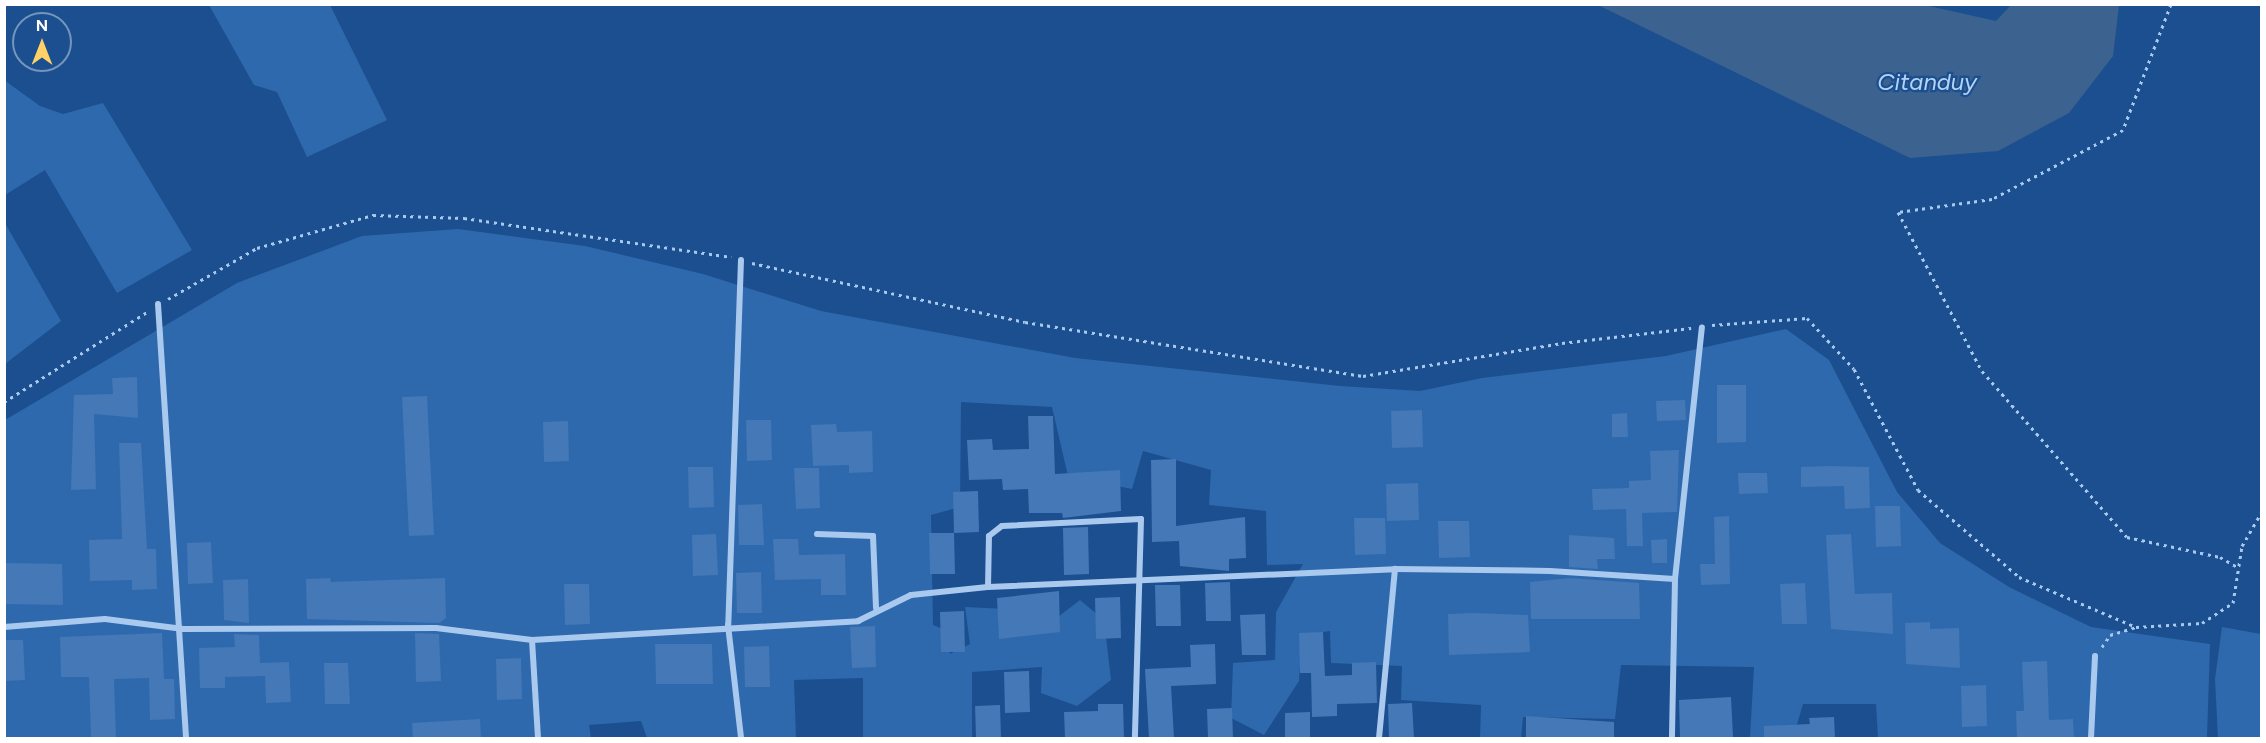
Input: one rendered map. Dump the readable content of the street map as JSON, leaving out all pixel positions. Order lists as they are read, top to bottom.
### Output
{
  "water": ["Citanduy"],
  "north": "top"
}
